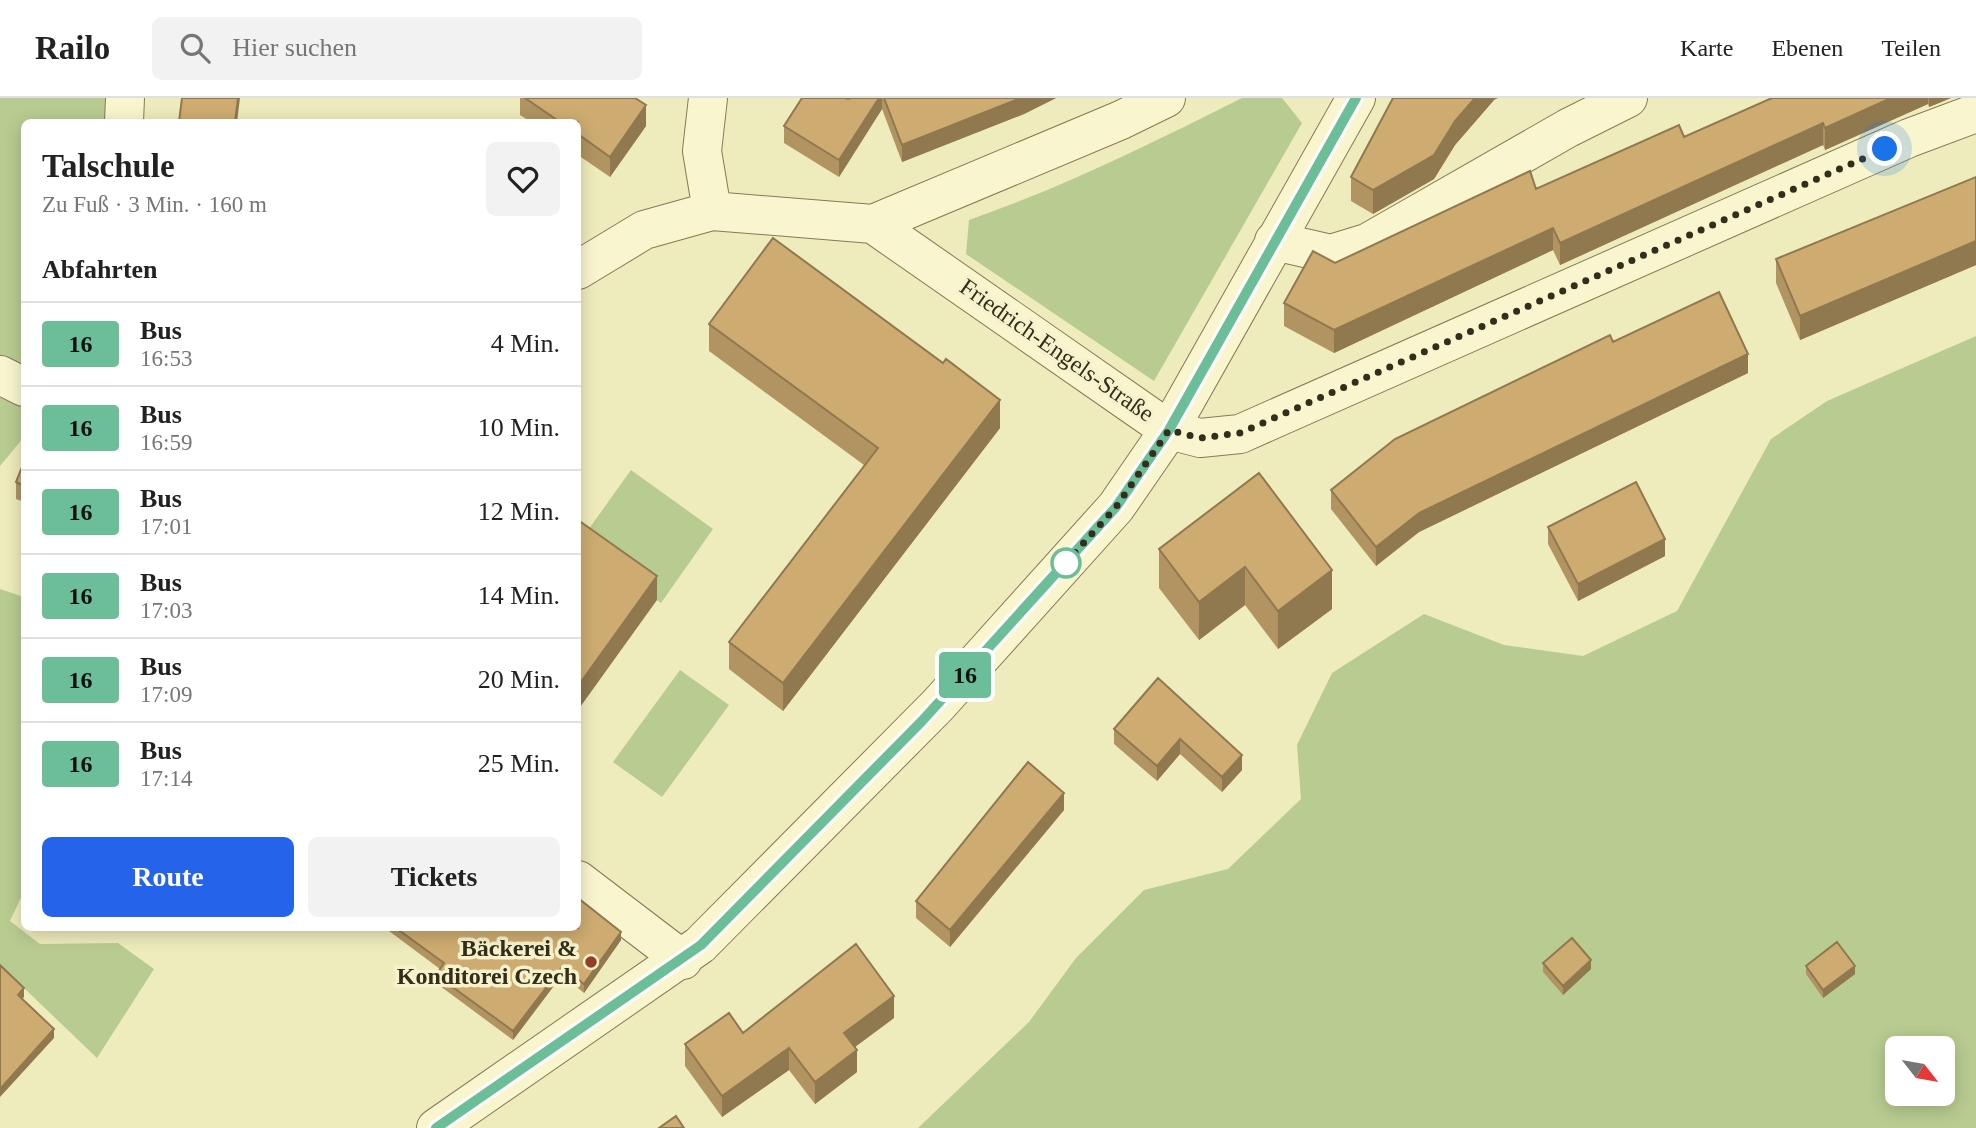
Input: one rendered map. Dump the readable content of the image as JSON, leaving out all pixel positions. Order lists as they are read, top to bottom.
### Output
{
  "streets": {
    "street": ["Friedrich-Engels-Straße"]
  },
  "places": ["Bäckerei & Konditorei Czech"],
  "lines": ["bus line 16"],
  "north": "bottom right",
  "page": {
    "header": "Railo",
    "search": "Hier suchen",
    "nav": ["Karte", "Ebenen", "Teilen"],
    "on_map": "16",
    "heading": [
      ["Talschule", "Zu Fuß · 3 Min. · 160 m"],
      "Abfahrten"
    ],
    "list": [
      {
        "mark": "16",
        "name": "Bus",
        "note": "16:53",
        "value": "4 Min."
      },
      {
        "mark": "16",
        "name": "Bus",
        "note": "16:59",
        "value": "10 Min."
      },
      {
        "mark": "16",
        "name": "Bus",
        "note": "17:01",
        "value": "12 Min."
      },
      {
        "mark": "16",
        "name": "Bus",
        "note": "17:03",
        "value": "14 Min."
      },
      {
        "mark": "16",
        "name": "Bus",
        "note": "17:09",
        "value": "20 Min."
      },
      {
        "mark": "16",
        "name": "Bus",
        "note": "17:14",
        "value": "25 Min."
      }
    ],
    "buttons": ["Route", "Tickets"]
  }
}
